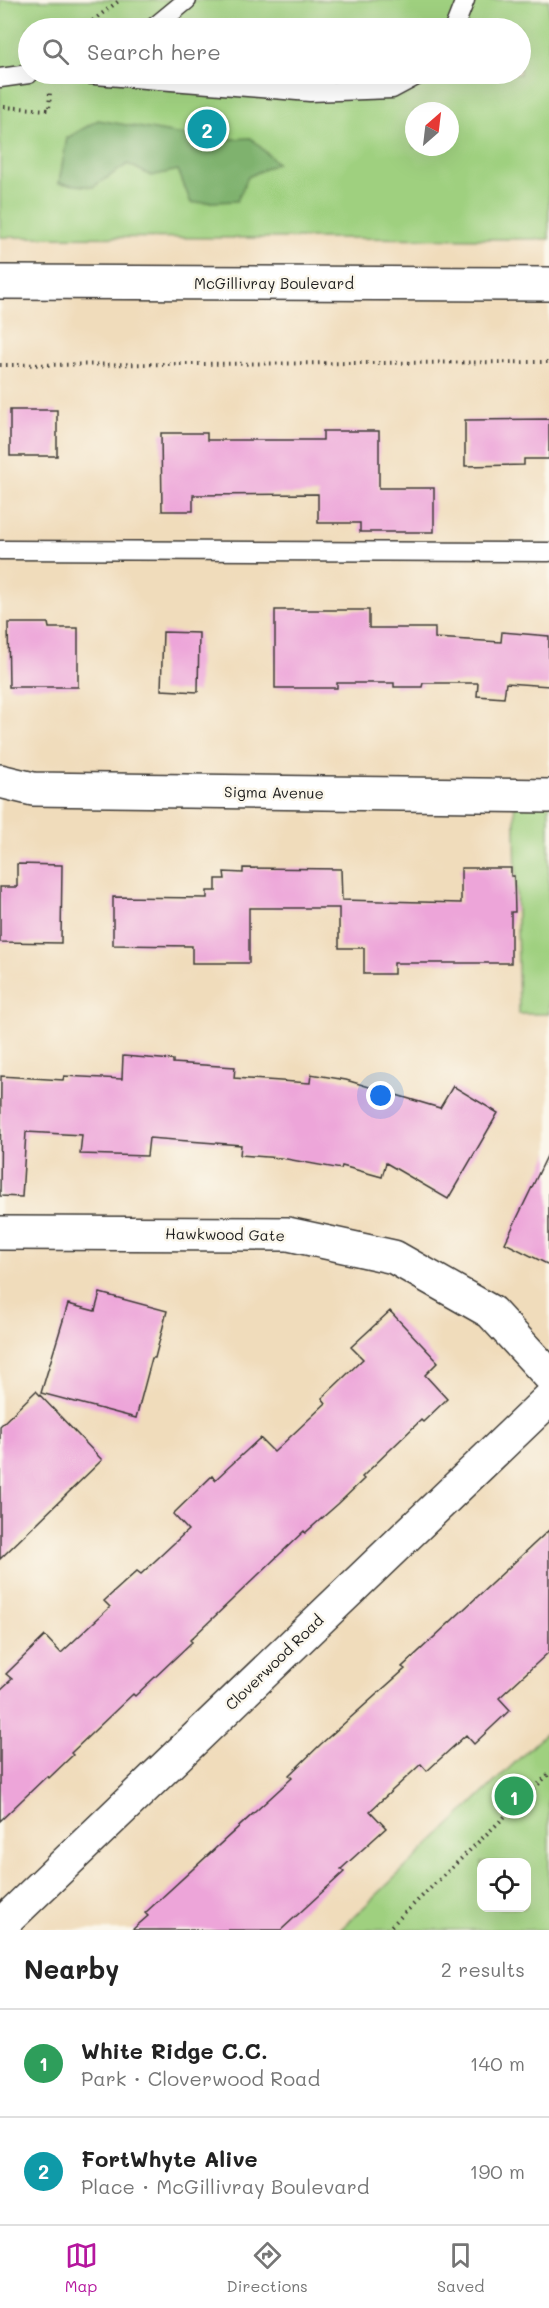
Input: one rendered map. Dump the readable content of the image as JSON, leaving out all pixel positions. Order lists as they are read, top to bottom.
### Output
{
  "streets": {
    "street": [
      "McGillivray Boulevard",
      "Sigma Avenue",
      "Hawkwood Gate",
      "Cloverwood Road"
    ]
  },
  "north": "top right",
  "page": {
    "search": "Search here",
    "pins": ["2", "1"],
    "heading": ["Nearby", "2 results"],
    "list": [
      {
        "mark": "1",
        "name": "White Ridge C.C.",
        "note": "Park · Cloverwood Road",
        "value": "140 m"
      },
      {
        "mark": "2",
        "name": "FortWhyte Alive",
        "note": "Place · McGillivray Boulevard",
        "value": "190 m"
      }
    ],
    "nav": ["Map", "Directions", "Saved"]
  }
}
